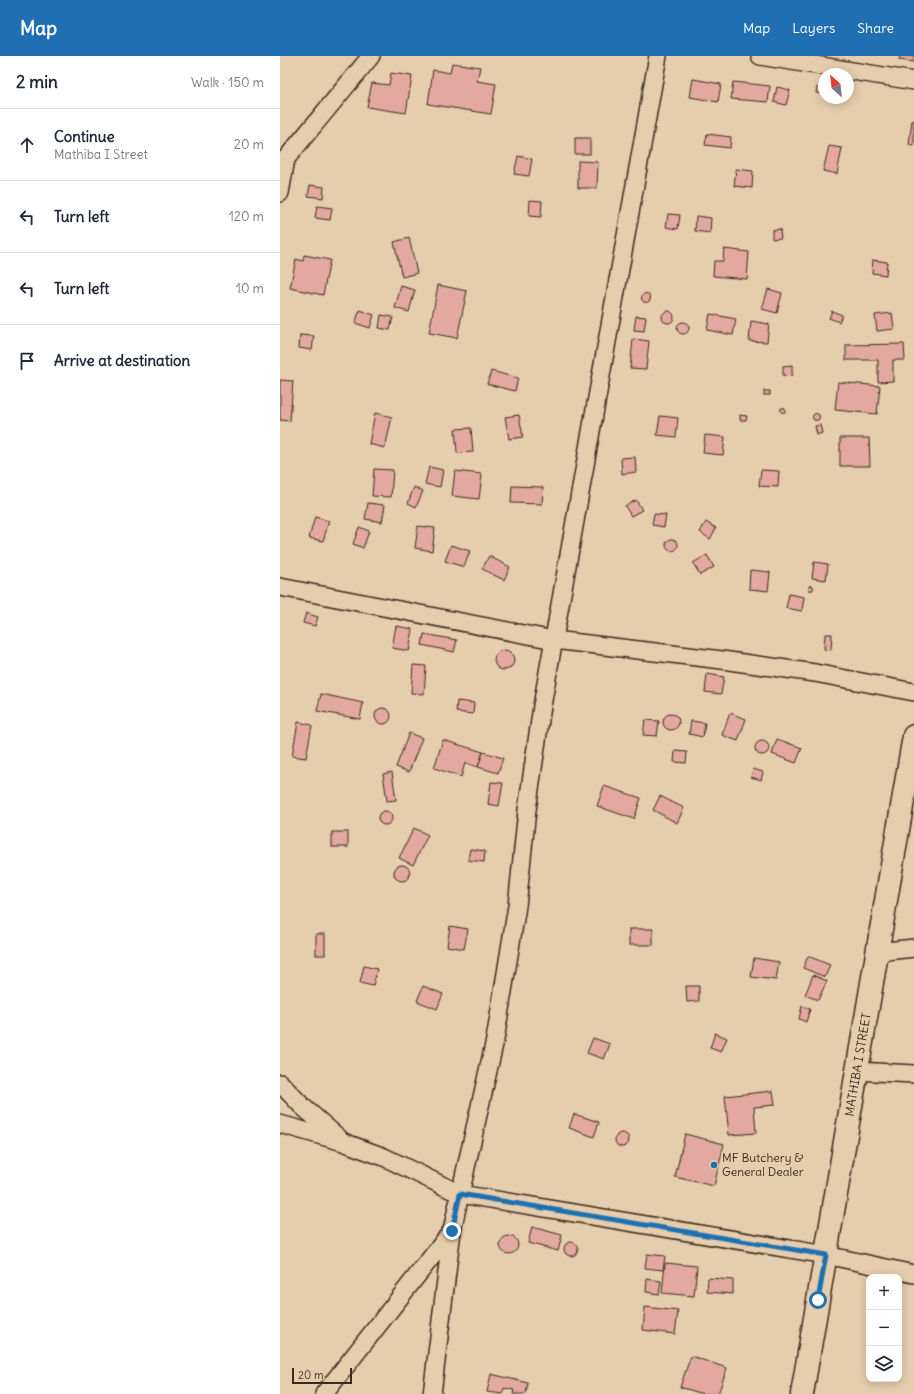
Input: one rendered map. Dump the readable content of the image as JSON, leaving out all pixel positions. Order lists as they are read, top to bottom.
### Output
{
  "streets": {
    "street": ["MATHIBA I STREET"]
  },
  "places": ["MF Butchery & General Dealer"],
  "scale_bar": "20 m",
  "north": "top left",
  "page": {
    "header": "Map",
    "nav": ["Map", "Layers", "Share"],
    "heading": ["2 min", "Walk · 150 m"],
    "list": [
      ["Continue", "Mathiba I Street", "20 m"],
      ["Turn left", "120 m"],
      ["Turn left", "10 m"],
      "Arrive at destination"
    ],
    "map_buttons": ["+", "−"],
    "scale": "20 m"
  }
}
